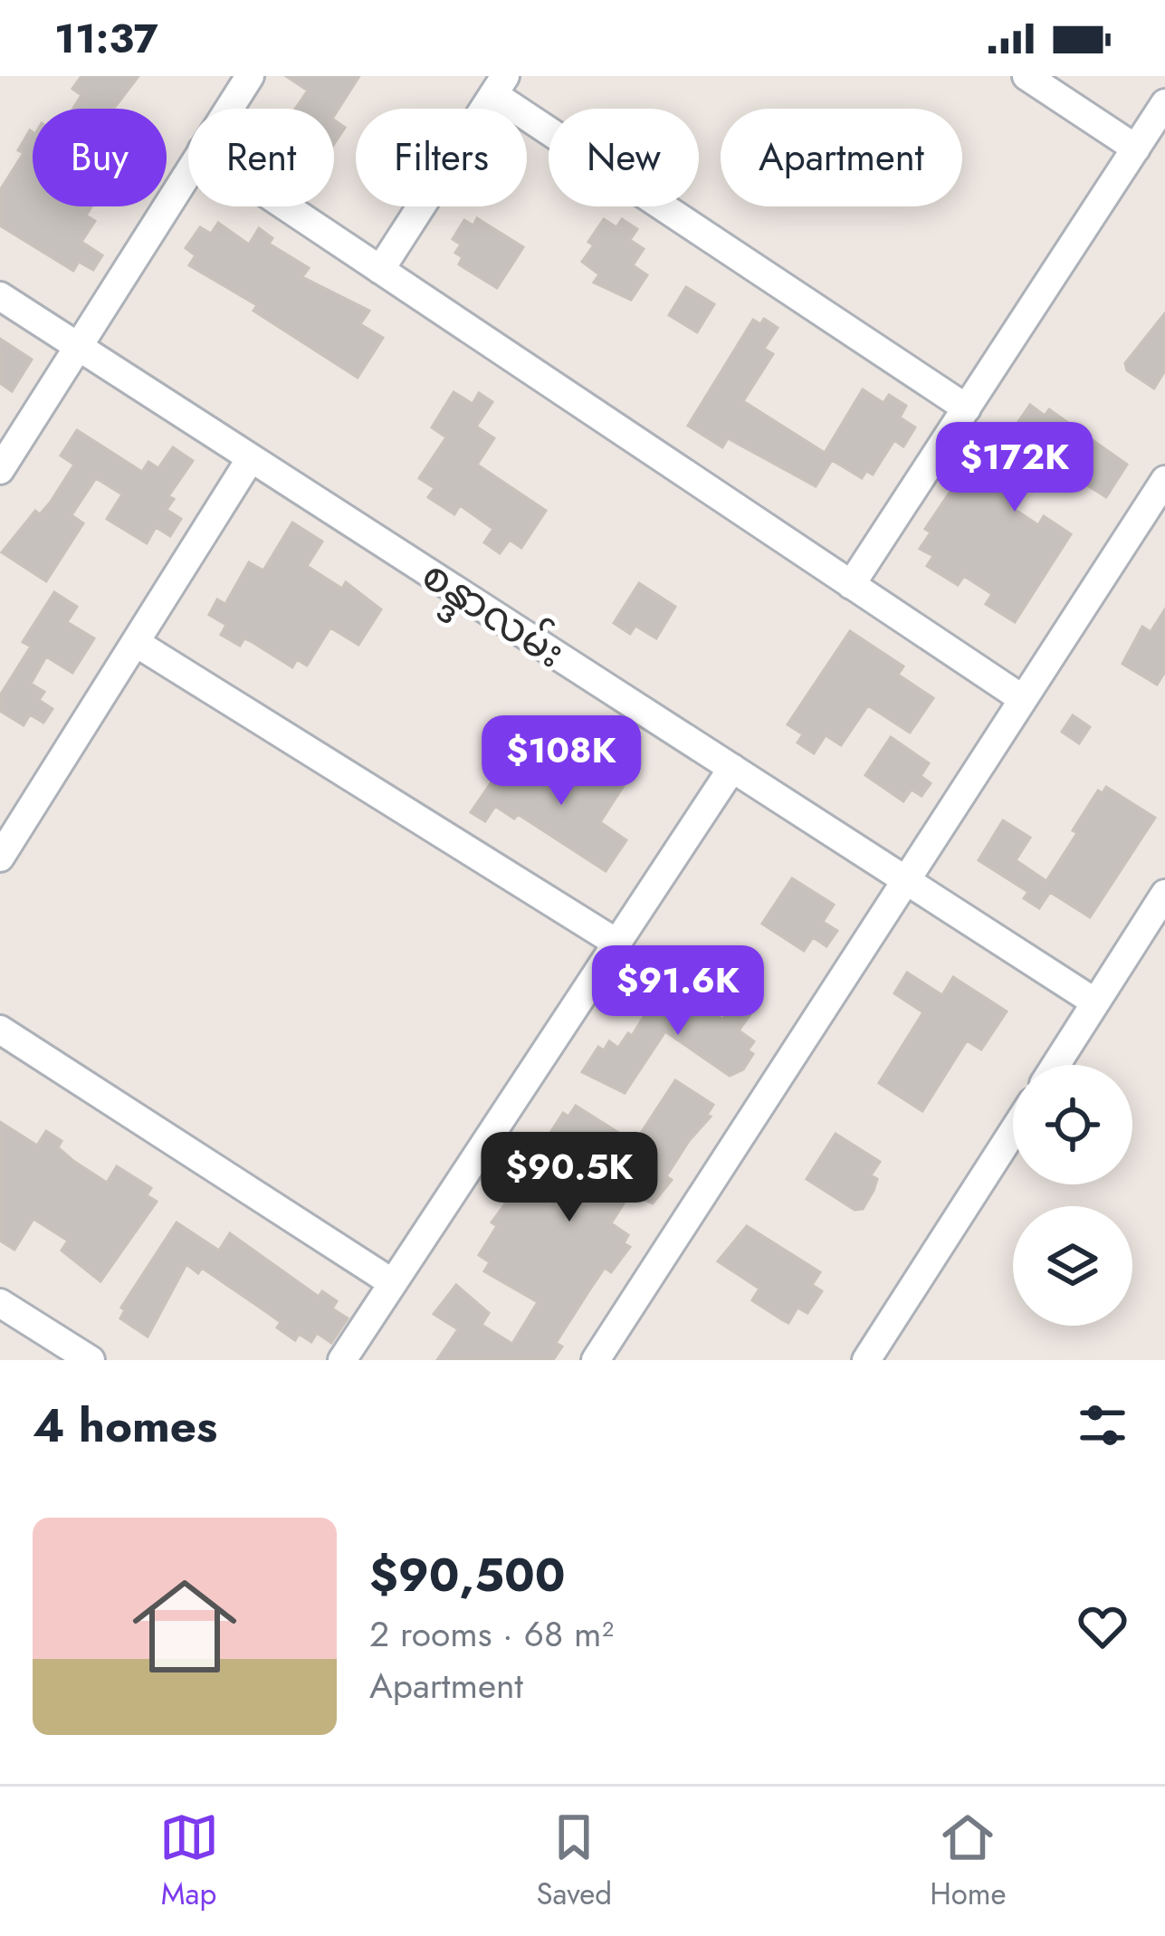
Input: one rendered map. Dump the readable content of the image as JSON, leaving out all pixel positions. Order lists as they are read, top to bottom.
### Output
{
  "streets": {
    "street": ["စန္ဒာလမ်း"]
  },
  "page": {
    "status": "11:37",
    "chip": [
      "Buy",
      "Rent",
      "Filters",
      "New",
      "Apartment"
    ],
    "price": [
      "$172K",
      "$108K",
      "$91.6K",
      "$90.5K"
    ],
    "heading": "4 homes",
    "list": [
      {
        "name": "$90,500",
        "note": "2 rooms · 68 m² · Apartment"
      }
    ],
    "tabs": ["Map", "Saved", "Home"]
  }
}
